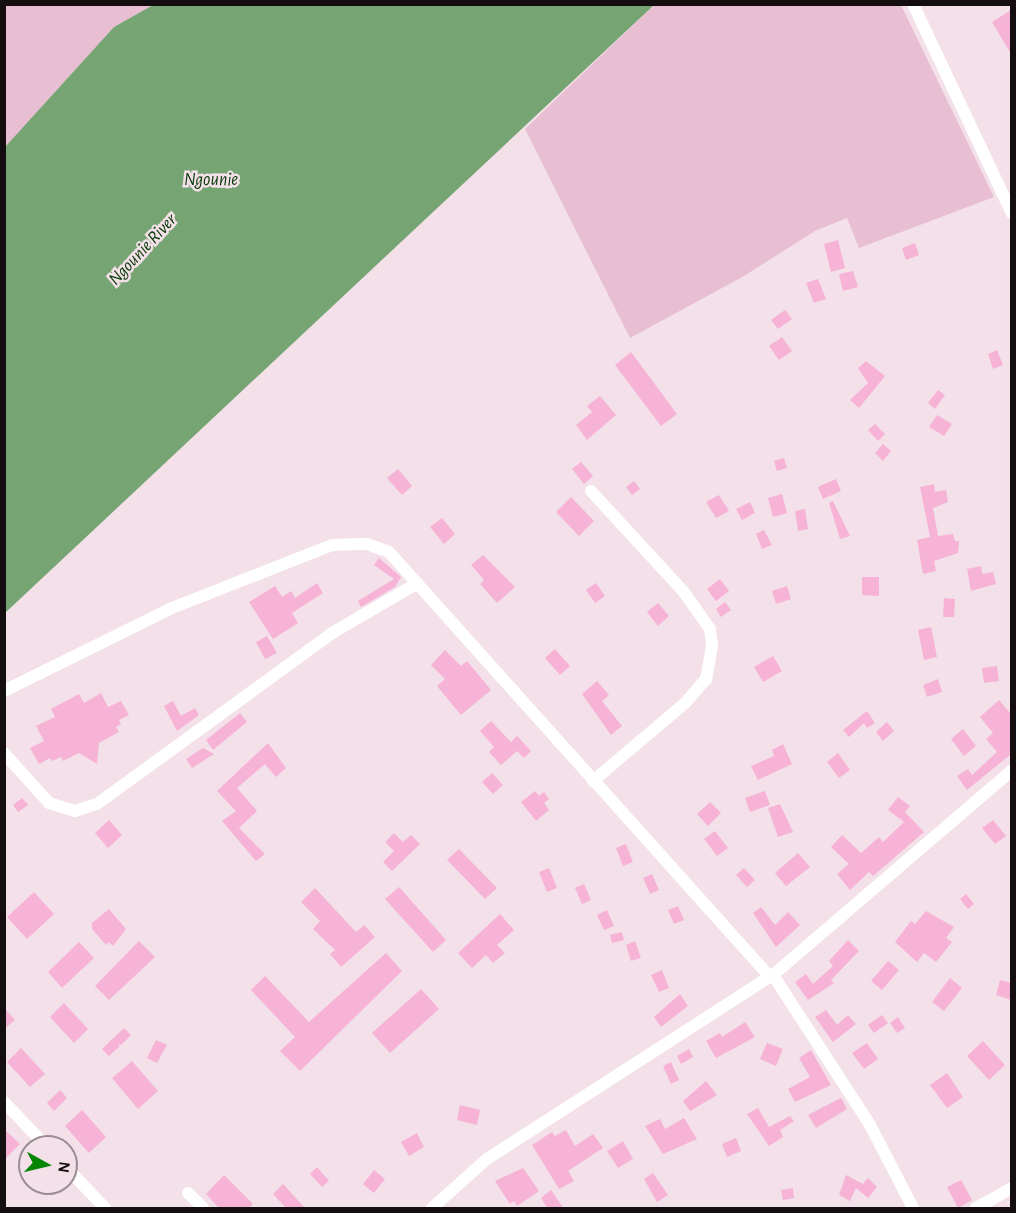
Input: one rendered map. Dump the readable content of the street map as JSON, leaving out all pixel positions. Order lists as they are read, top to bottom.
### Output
{
  "water": ["Ngounie", "Ngounie River"],
  "north": "right"
}
